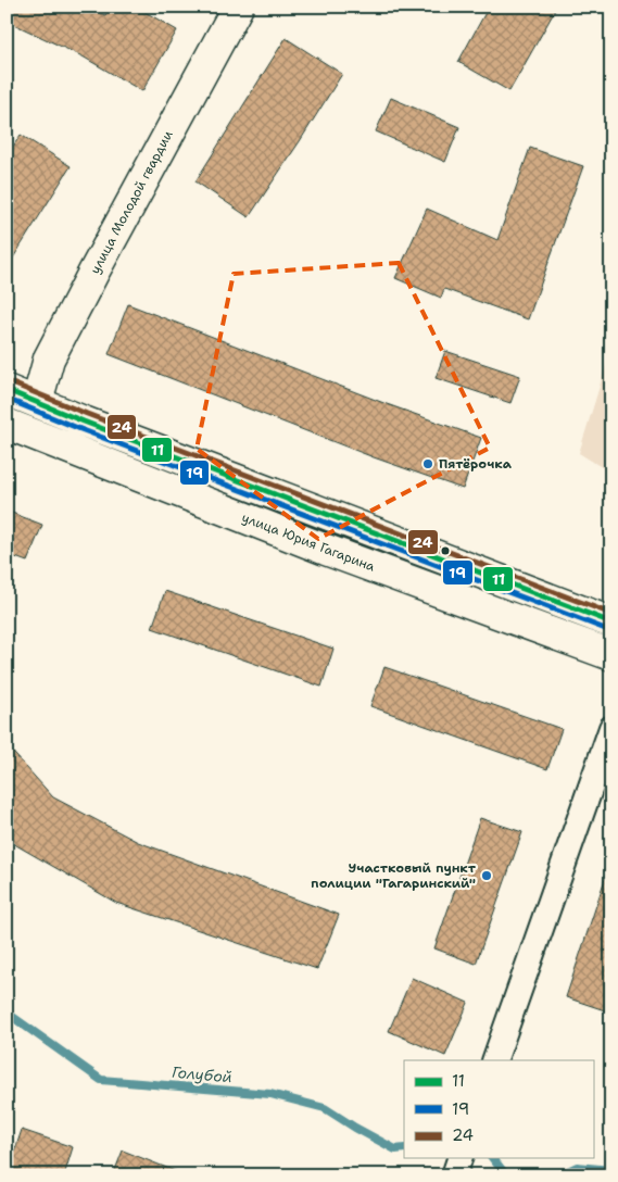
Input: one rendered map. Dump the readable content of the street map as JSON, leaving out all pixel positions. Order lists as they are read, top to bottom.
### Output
{
  "streets": {
    "main road": ["улица Молодой гвардии", "улица Юрия Гагарина"]
  },
  "water": ["Голубой"],
  "places": ["Пятёрочка", "Участковый пункт полиции \"Гагаринский\""],
  "lines": ["transit line 24", "transit line 11", "transit line 19"],
  "legend": ["11", "19", "24"]
}
